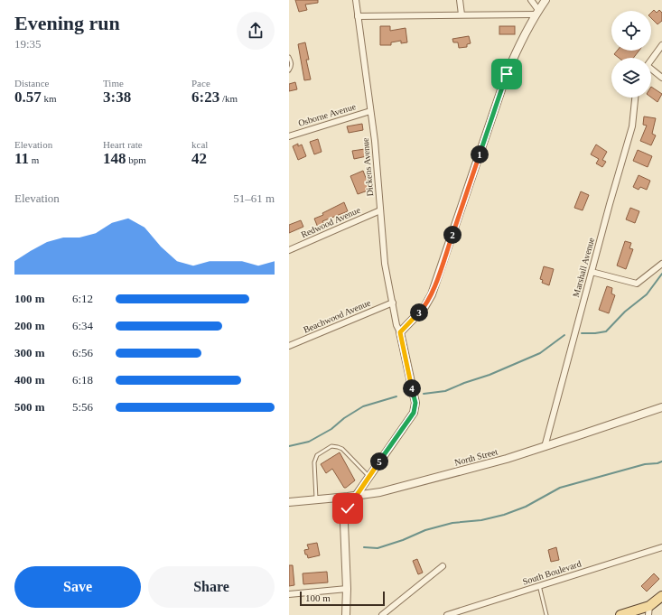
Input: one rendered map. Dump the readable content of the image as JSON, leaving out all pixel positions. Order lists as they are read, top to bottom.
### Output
{
  "streets": {
    "street": [
      "Osborne Avenue",
      "Dickens Avenue",
      "Redwood Avenue",
      "Marshall Avenue",
      "Beachwood Avenue",
      "North Street",
      "South Boulevard"
    ]
  },
  "crossings": [
    ["Osborne Avenue", "Dickens Avenue"],
    ["Dickens Avenue", "Redwood Avenue"],
    ["Dickens Avenue", "Beachwood Avenue"],
    ["Marshall Avenue", "North Street"]
  ],
  "scale_bar": "100 m",
  "page": {
    "heading": ["Evening run", "19:35"],
    "stats": [
      ["Distance", "0.57 km"],
      ["Time", "3:38"],
      ["Pace", "6:23 /km"],
      ["Elevation", "11 m"],
      ["Heart rate", "148 bpm"],
      ["kcal", "42"]
    ],
    "pins": [
      "1",
      "2",
      "3",
      "4",
      "5"
    ],
    "chart": ["Elevation", "51–61 m"],
    "list": [
      {
        "name": "100 m",
        "note": "6:12"
      },
      {
        "name": "200 m",
        "note": "6:34"
      },
      {
        "name": "300 m",
        "note": "6:56"
      },
      {
        "name": "400 m",
        "note": "6:18"
      },
      {
        "name": "500 m",
        "note": "5:56"
      }
    ],
    "buttons": ["Save", "Share"],
    "scale": "100 m"
  }
}
